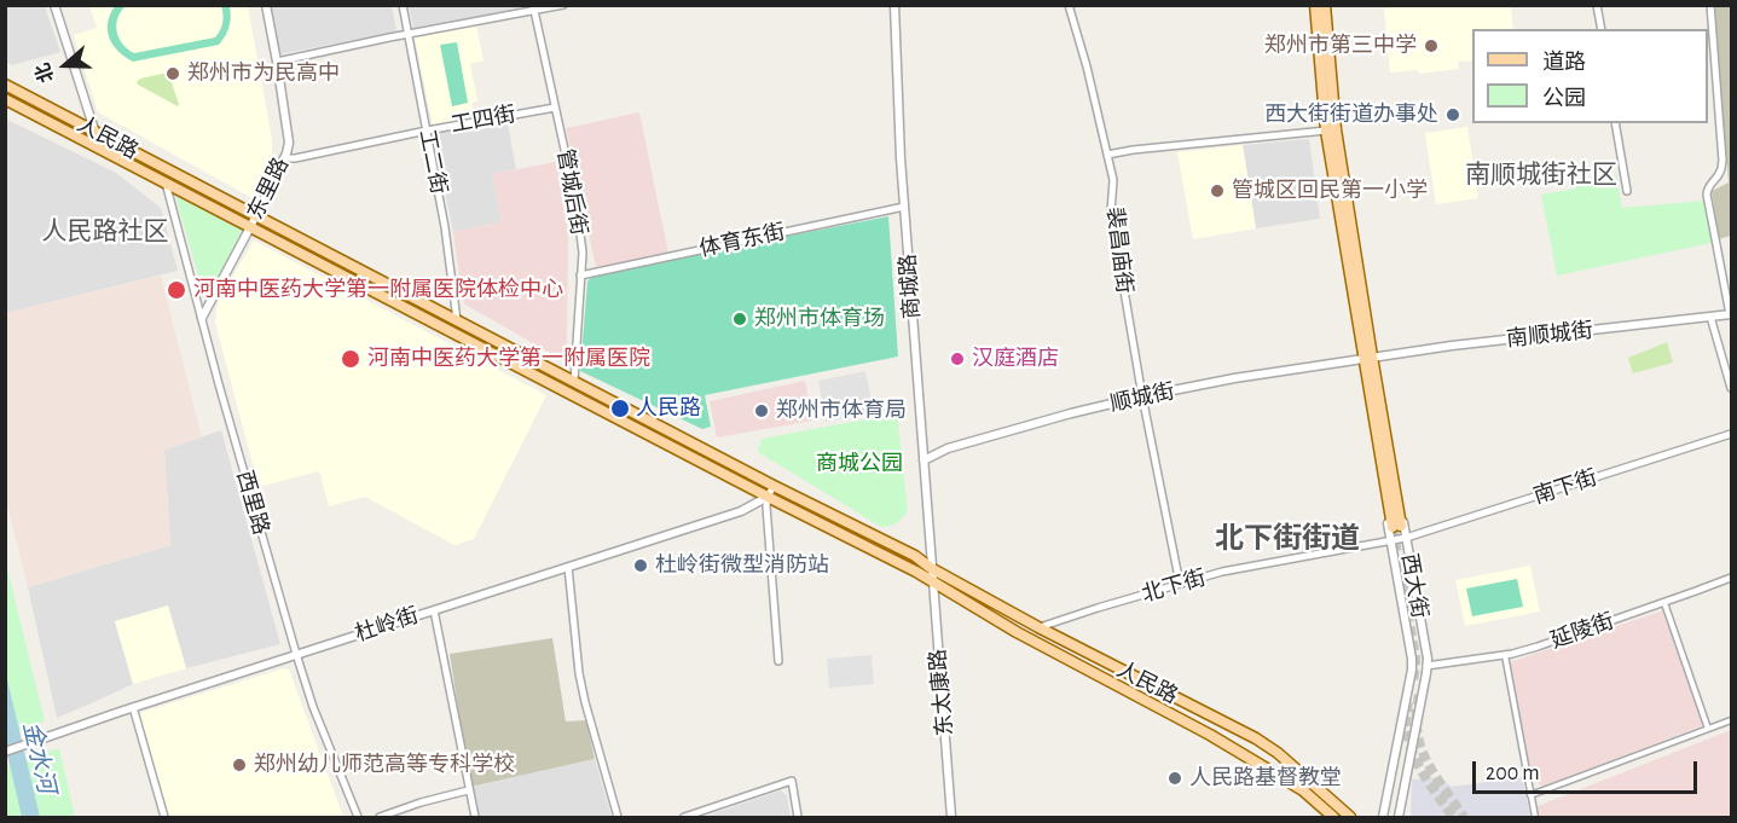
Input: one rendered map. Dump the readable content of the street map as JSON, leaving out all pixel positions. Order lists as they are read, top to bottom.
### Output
{
  "streets": {
    "main road": ["人民路", "西大街"],
    "street": [
      "工四街",
      "工二街",
      "东里路",
      "管城后街",
      "体育东街",
      "裴昌庙街",
      "商城路",
      "南顺城街",
      "顺城街",
      "南下街",
      "西里路",
      "北下街",
      "杜岭街",
      "延陵街",
      "东太康路"
    ]
  },
  "crossings": [
    ["工四街", "工二街"],
    ["工四街", "东里路"],
    ["工四街", "管城后街"],
    ["人民路", "工二街"],
    ["人民路", "东里路"],
    ["人民路", "管城后街"],
    ["人民路", "商城路"],
    ["人民路", "西里路"],
    ["人民路", "北下街"],
    ["人民路", "杜岭街"],
    ["人民路", "东太康路"],
    ["东里路", "西里路"],
    ["管城后街", "体育东街"],
    ["体育东街", "商城路"],
    ["裴昌庙街", "顺城街"],
    ["裴昌庙街", "北下街"],
    ["商城路", "顺城街"],
    ["商城路", "东太康路"],
    ["南顺城街", "顺城街"],
    ["南顺城街", "西大街"],
    ["顺城街", "西大街"],
    ["南下街", "北下街"],
    ["南下街", "西大街"],
    ["西里路", "杜岭街"],
    ["北下街", "西大街"],
    ["西大街", "延陵街"]
  ],
  "districts": ["南顺城街社区", "人民路社区", "北下街街道"],
  "water": ["金水河"],
  "parks": ["商城公园"],
  "places": [
    "郑州市第三中学",
    "郑州市为民高中",
    "西大街街道办事处",
    "管城区回民第一小学",
    "河南中医药大学第一附属医院体检中心",
    "郑州市体育场",
    "河南中医药大学第一附属医院",
    "汉庭酒店",
    "人民路",
    "郑州市体育局",
    "杜岭街微型消防站",
    "郑州幼儿师范高等专科学校",
    "人民路基督教堂"
  ],
  "legend": ["道路", "公园"],
  "scale_bar": "200 m",
  "north": "left"
}
